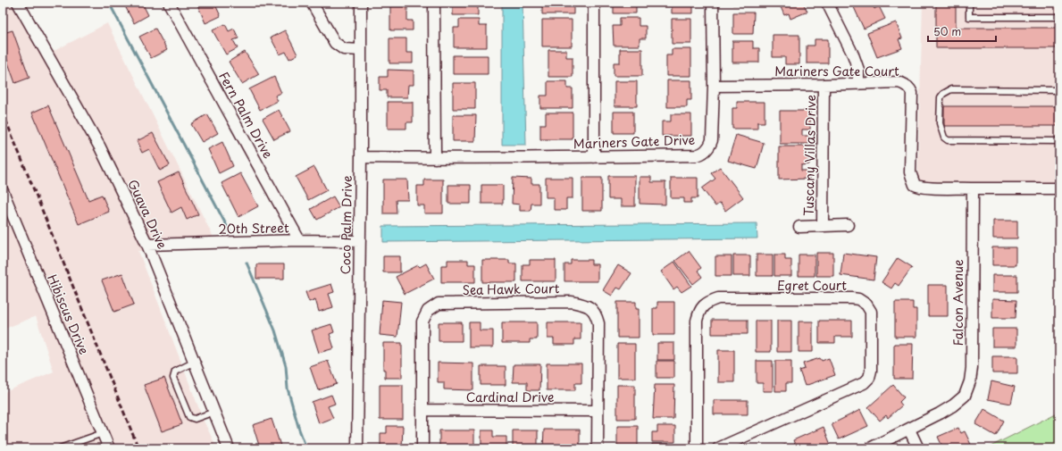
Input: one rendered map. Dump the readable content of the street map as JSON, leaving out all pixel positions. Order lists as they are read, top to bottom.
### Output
{
  "streets": {
    "street": [
      "Mariners Gate Court",
      "Fern Palm Drive",
      "Mariners Gate Drive",
      "Tuscany Villas Drive",
      "Guava Drive",
      "Coco Palm Drive",
      "20th Street",
      "Egret Court",
      "Sea Hawk Court",
      "Falcon Avenue",
      "Hibiscus Drive",
      "Cardinal Drive"
    ]
  },
  "crossings": [
    ["Mariners Gate Court", "Mariners Gate Drive"],
    ["Mariners Gate Court", "Tuscany Villas Drive"],
    ["Mariners Gate Court", "Falcon Avenue"],
    ["Fern Palm Drive", "20th Street"],
    ["Mariners Gate Drive", "Coco Palm Drive"],
    ["Guava Drive", "20th Street"],
    ["Coco Palm Drive", "20th Street"],
    ["Sea Hawk Court", "Cardinal Drive"]
  ],
  "scale_bar": "50 m"
}
